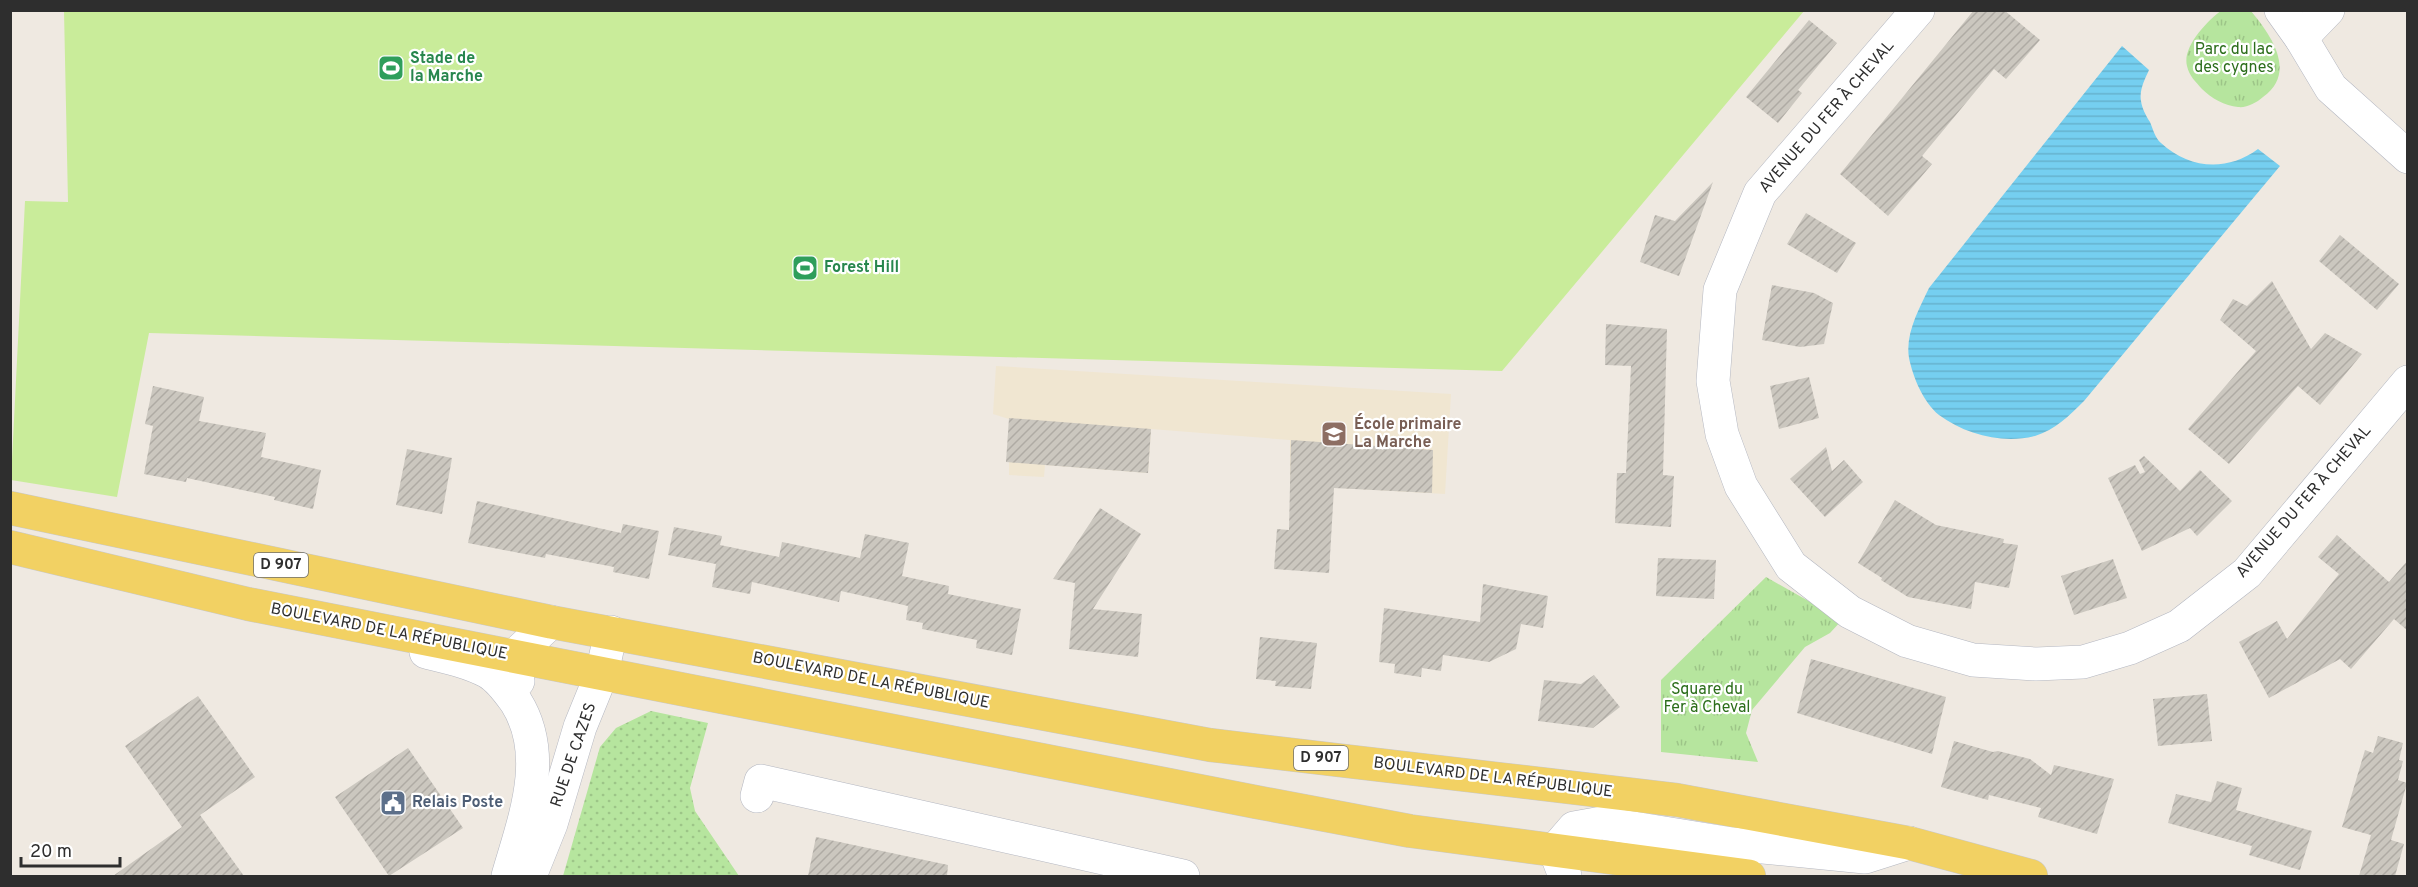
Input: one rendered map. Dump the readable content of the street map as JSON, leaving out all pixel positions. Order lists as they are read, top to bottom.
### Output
{
  "streets": {
    "main road": ["D 907", "BOULEVARD DE LA RÉPUBLIQUE"],
    "street": ["AVENUE DU FER À CHEVAL", "RUE DE CAZES"]
  },
  "crossings": [
    ["BOULEVARD DE LA RÉPUBLIQUE", "RUE DE CAZES"]
  ],
  "parks": ["Parc du lac des cygnes", "Square du Fer à Cheval"],
  "places": {
    "sports": ["Stade de la Marche", "Forest Hill"],
    "school or university": ["École primaire La Marche"],
    "public building": ["Relais Poste"]
  },
  "scale_bar": "20 m"
}
